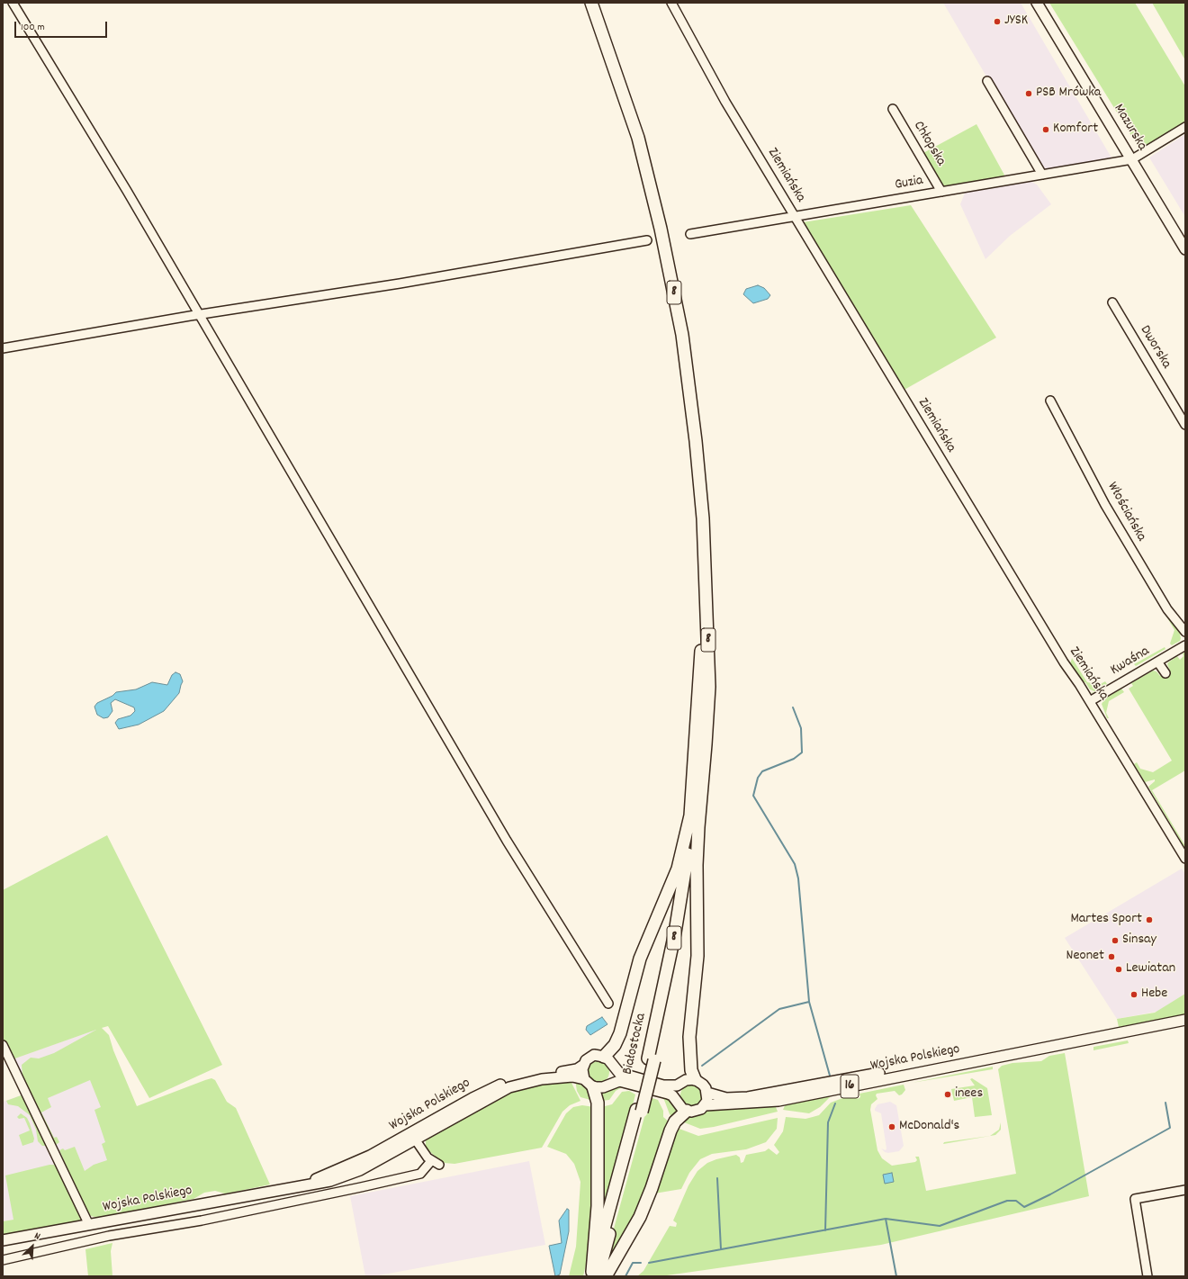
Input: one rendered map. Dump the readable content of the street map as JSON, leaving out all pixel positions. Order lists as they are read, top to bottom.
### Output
{
  "streets": {
    "highway": ["8", "Białostocka"],
    "main road": ["Mazurska", "Wojska Polskiego", "16"],
    "street": [
      "Chłopska",
      "Ziemiańska",
      "Guzia",
      "Dworska",
      "Włościańska",
      "Kwaśna"
    ]
  },
  "crossings": [
    ["Mazurska", "Guzia"],
    ["Chłopska", "Guzia"],
    ["Ziemiańska", "Guzia"],
    ["Ziemiańska", "Kwaśna"],
    ["8", "Białostocka"],
    ["Wojska Polskiego", "16"]
  ],
  "places": [
    "JYSK",
    "PSB Mrówka",
    "Komfort",
    "Martes Sport",
    "Sinsay",
    "Neonet",
    "Lewiatan",
    "Hebe",
    "inees",
    "McDonald's"
  ],
  "scale_bar": "100 m",
  "north": "top right"
}
